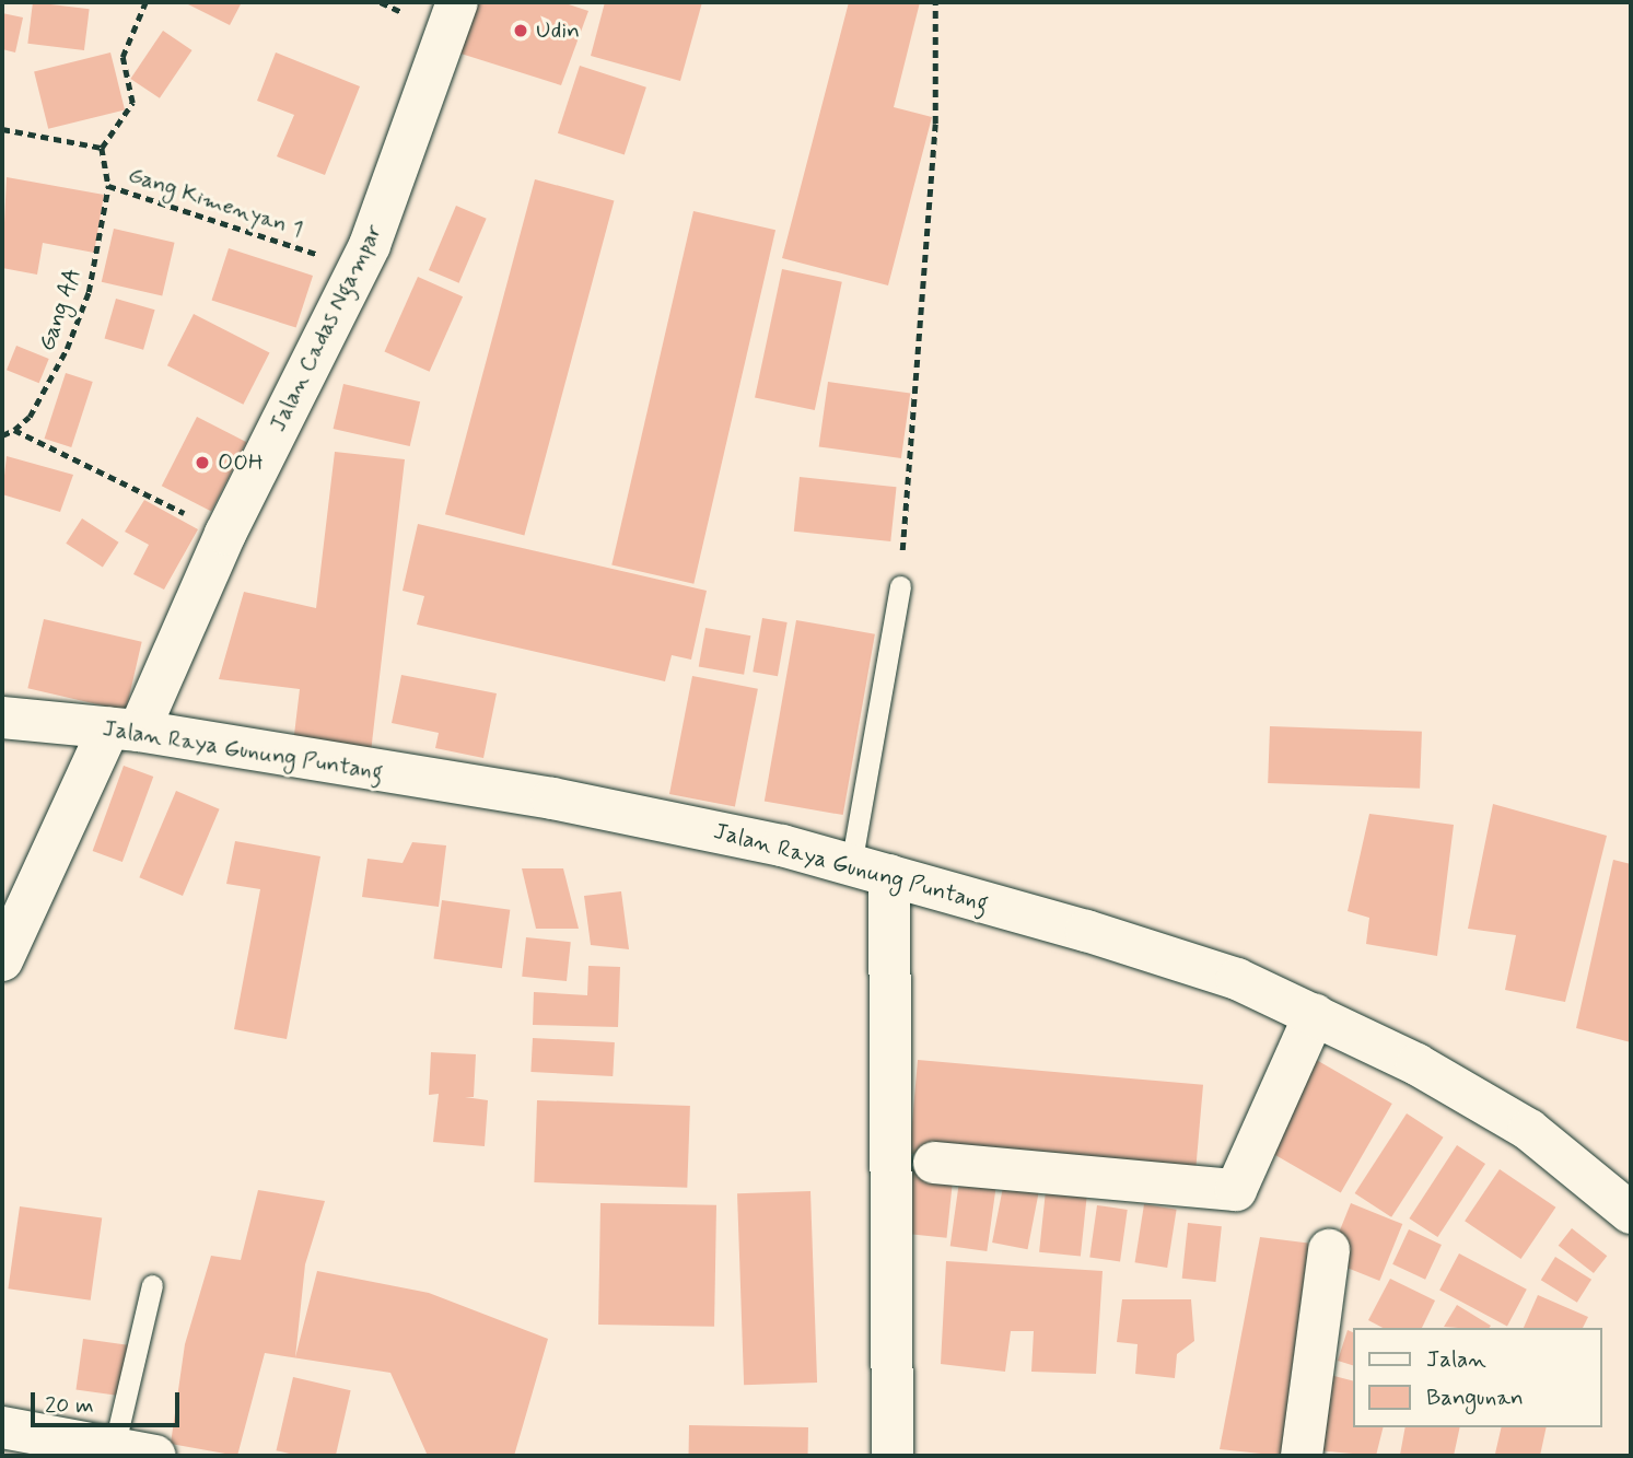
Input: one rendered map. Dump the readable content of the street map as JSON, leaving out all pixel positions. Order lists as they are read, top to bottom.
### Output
{
  "streets": {
    "street": ["Jalan Cadas Ngampar", "Jalan Raya Gunung Puntang"],
    "path": ["Gang Kimenyan 1", "Gang AA"]
  },
  "crossings": [
    ["Gang Kimenyan 1", "Gang AA"],
    ["Gang Kimenyan 1", "Jalan Cadas Ngampar"],
    ["Jalan Cadas Ngampar", "Jalan Raya Gunung Puntang"]
  ],
  "places": ["Udin", "OOH"],
  "legend": ["Jalan", "Bangunan"],
  "scale_bar": "20 m"
}
